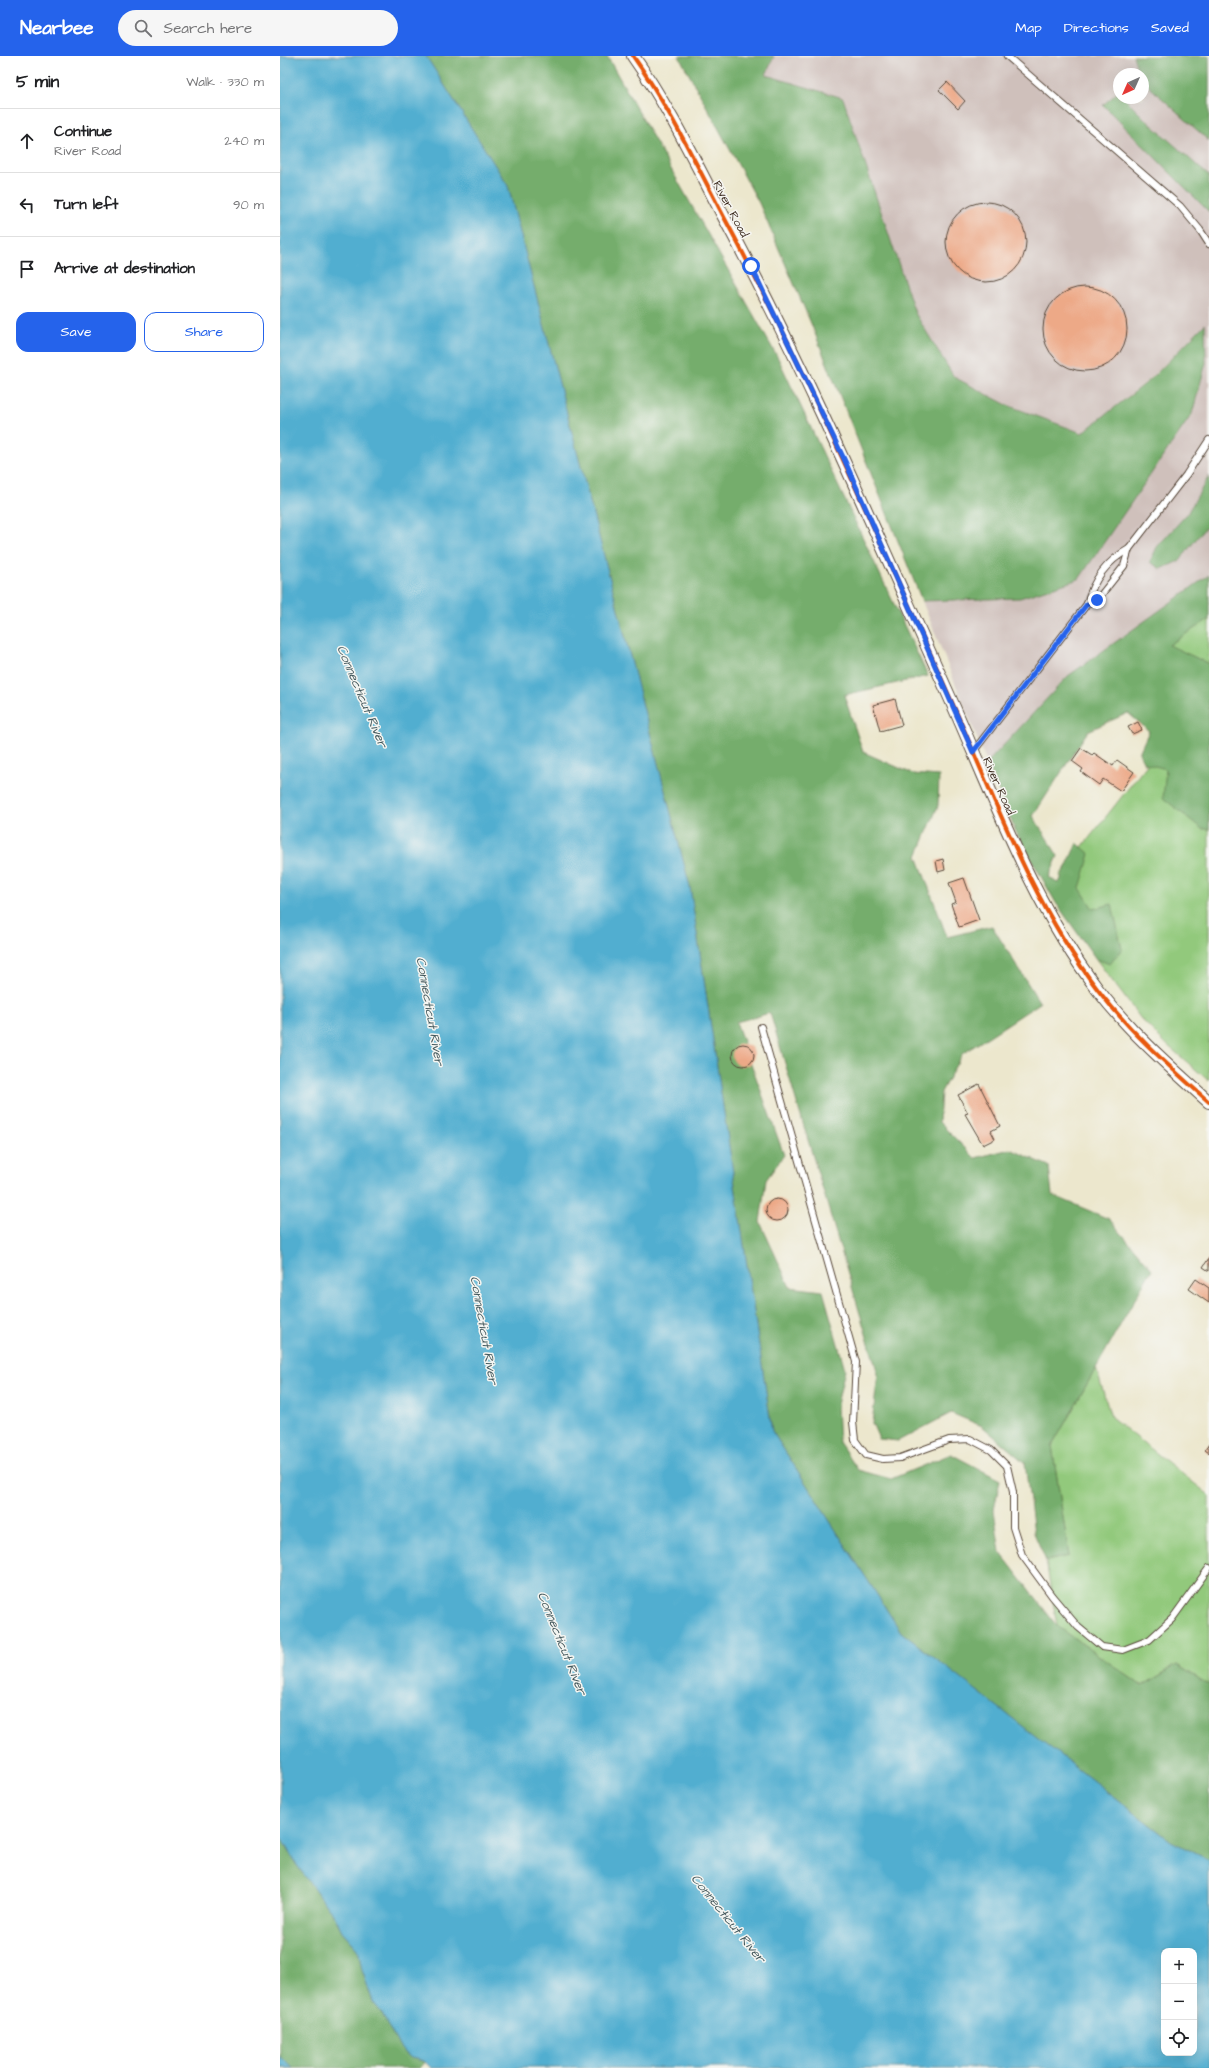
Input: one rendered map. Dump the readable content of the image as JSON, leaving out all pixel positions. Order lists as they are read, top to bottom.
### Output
{
  "streets": {
    "street": ["River Road"]
  },
  "water": ["Connecticut River"],
  "north": "bottom left",
  "page": {
    "header": "Nearbee",
    "search": "Search here",
    "nav": ["Map", "Directions", "Saved"],
    "heading": ["5 min", "Walk · 330 m"],
    "list": [
      ["Continue", "River Road", "240 m"],
      ["Turn left", "90 m"],
      "Arrive at destination"
    ],
    "buttons": ["Save", "Share"],
    "map_buttons": ["+", "−"]
  }
}
